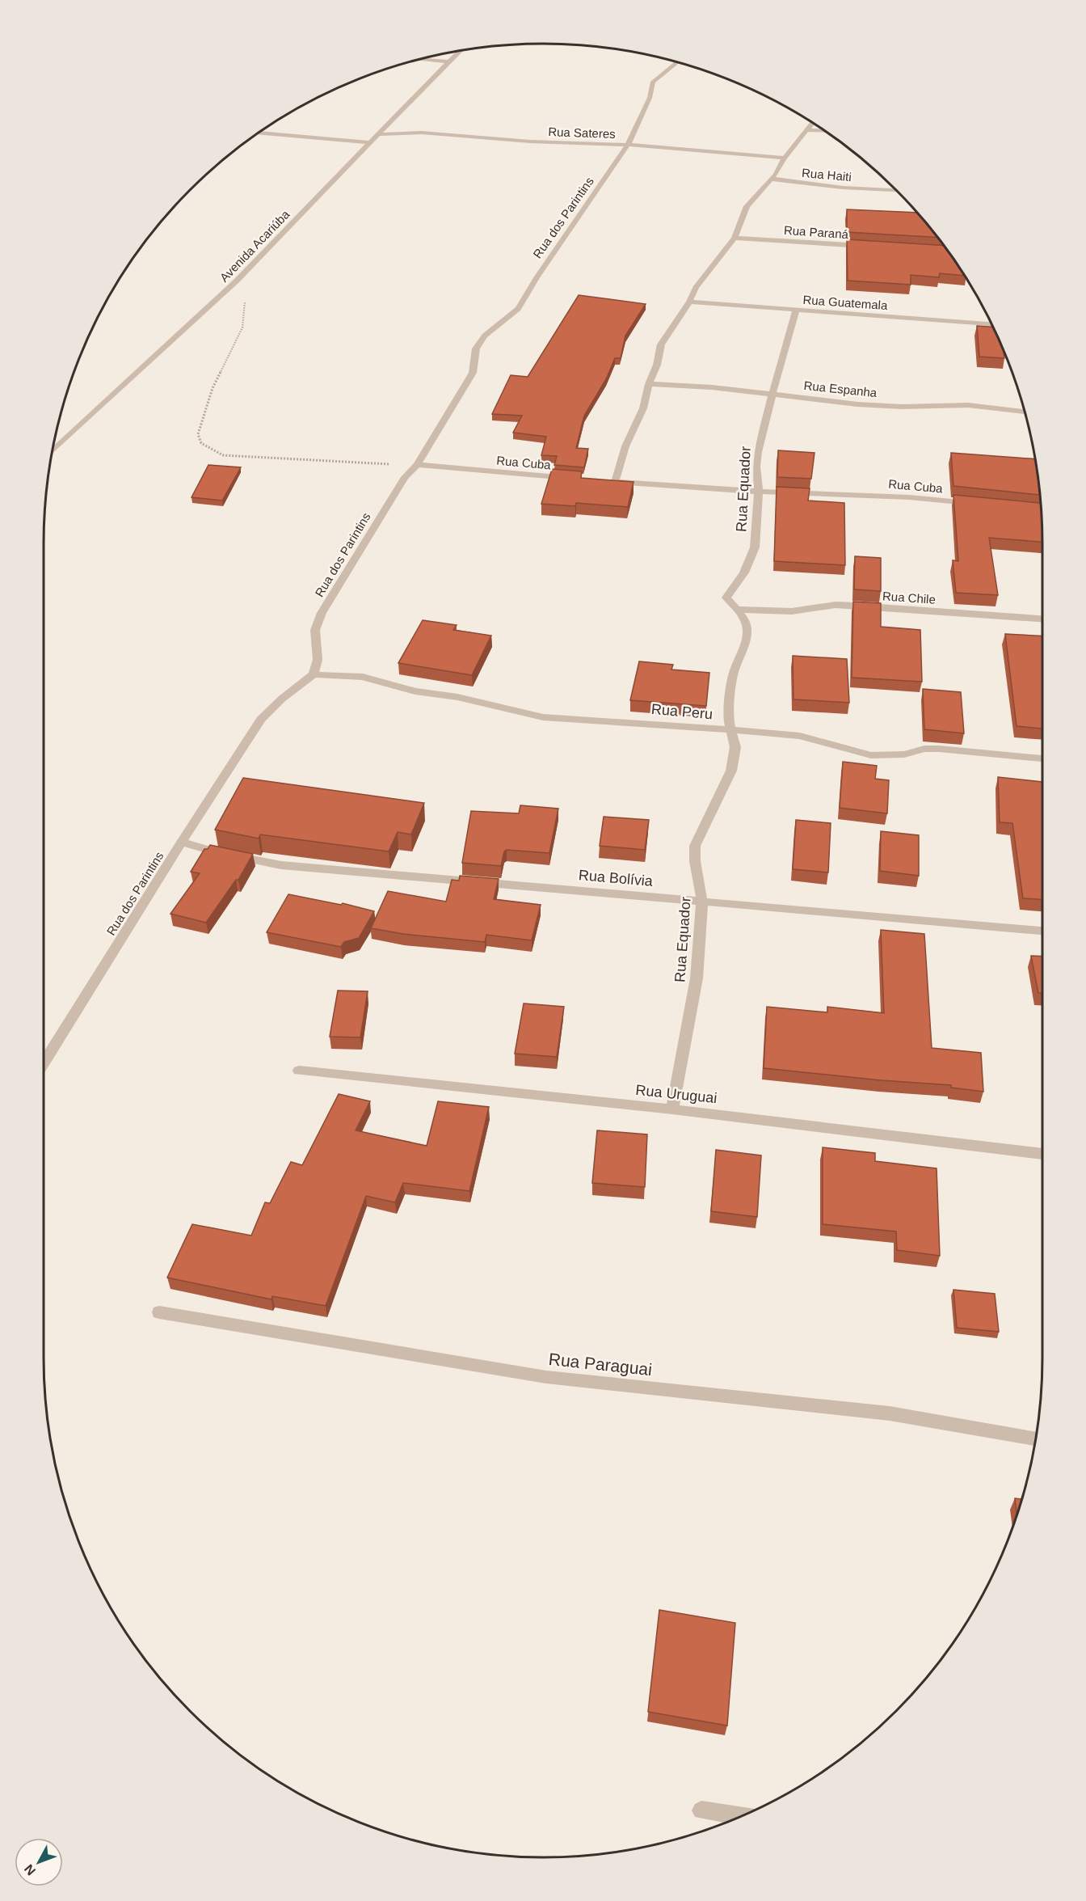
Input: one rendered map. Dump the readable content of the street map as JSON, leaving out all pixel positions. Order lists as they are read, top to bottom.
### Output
{
  "streets": {
    "street": [
      "Rua Sateres",
      "Rua Haiti",
      "Rua dos Parintins",
      "Rua Paraná",
      "Avenida Acariúba",
      "Rua Guatemala",
      "Rua Espanha",
      "Rua Cuba",
      "Rua Equador",
      "Rua Chile",
      "Rua Peru",
      "Rua Bolívia",
      "Rua Uruguai",
      "Rua Paraguai"
    ]
  },
  "crossings": [
    ["Rua Sateres", "Rua Haiti"],
    ["Rua Sateres", "Rua dos Parintins"],
    ["Rua Sateres", "Avenida Acariúba"],
    ["Rua dos Parintins", "Rua Cuba"],
    ["Rua dos Parintins", "Rua Peru"],
    ["Rua dos Parintins", "Rua Bolívia"],
    ["Rua Guatemala", "Rua Equador"],
    ["Rua Espanha", "Rua Equador"],
    ["Rua Cuba", "Rua Equador"],
    ["Rua Equador", "Rua Chile"],
    ["Rua Equador", "Rua Peru"],
    ["Rua Equador", "Rua Bolívia"],
    ["Rua Equador", "Rua Uruguai"]
  ],
  "north": "bottom left"
}
